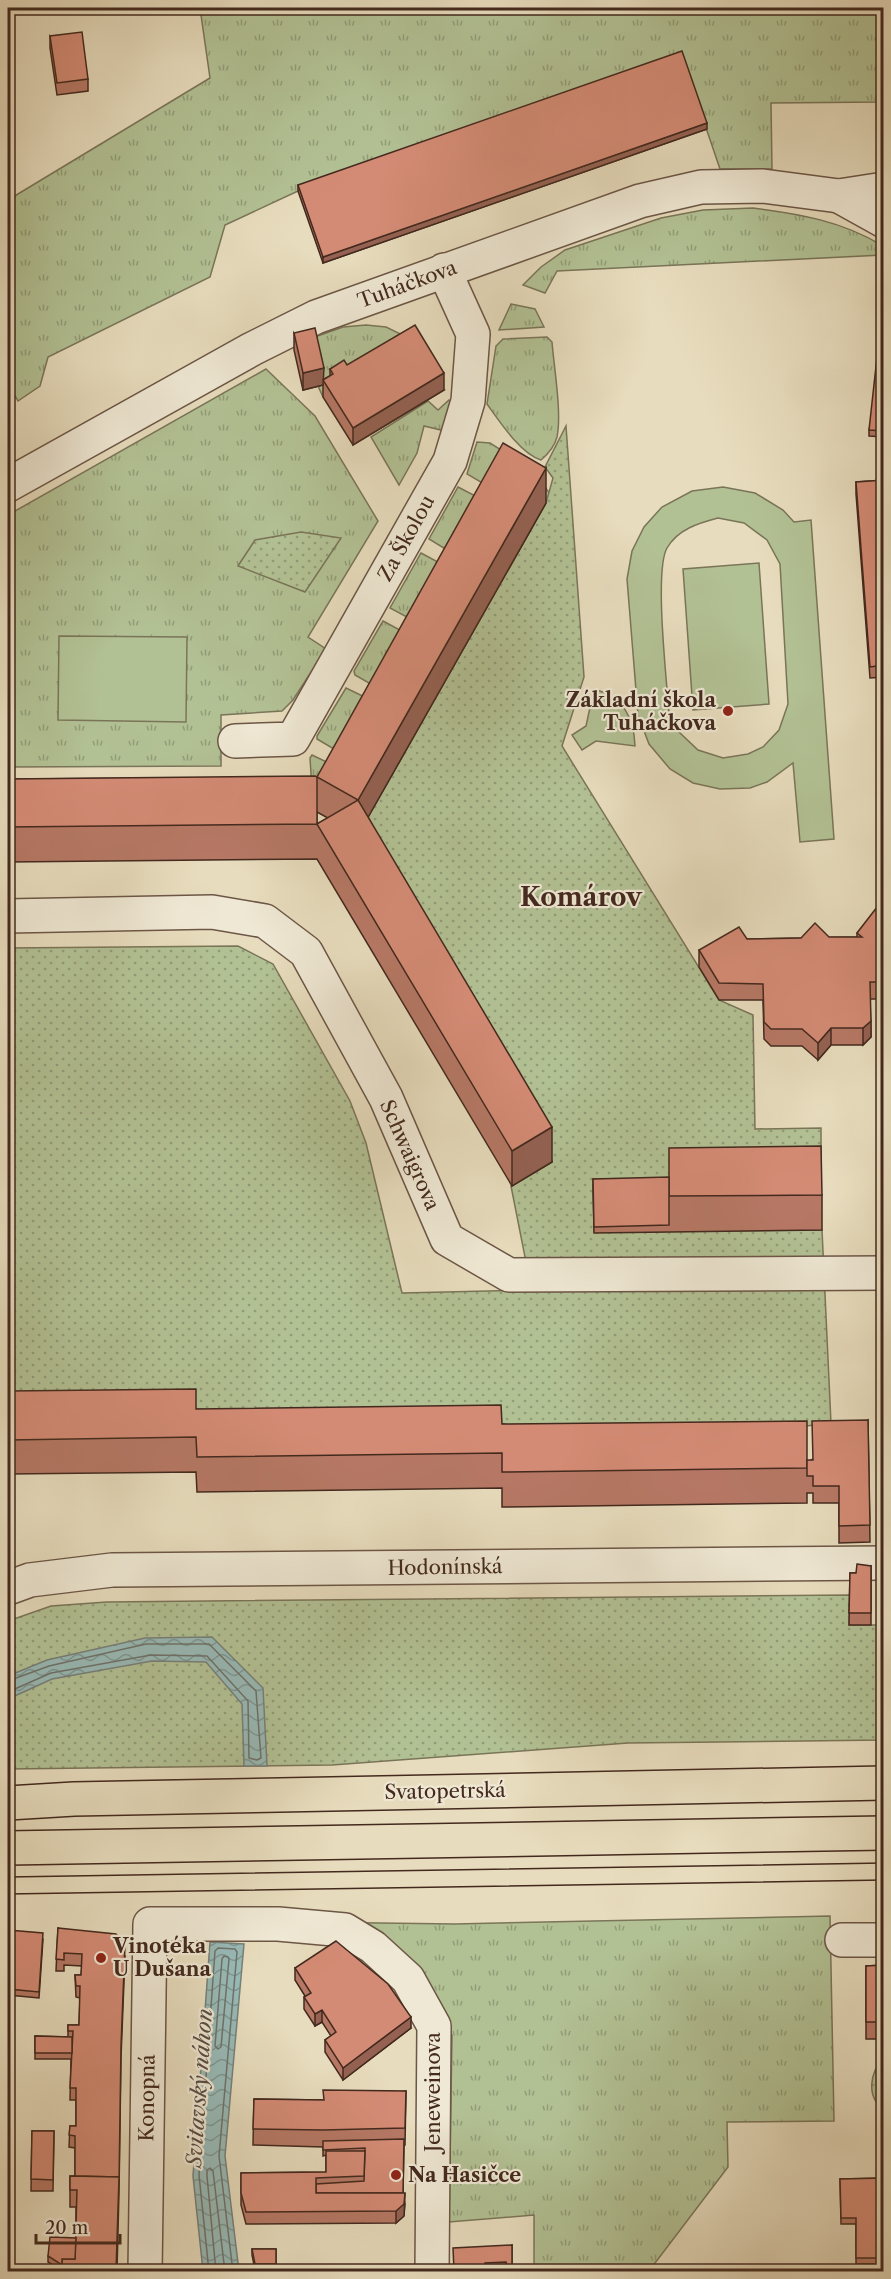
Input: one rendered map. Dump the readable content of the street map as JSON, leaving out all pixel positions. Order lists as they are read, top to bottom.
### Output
{
  "streets": {
    "main road": ["Svatopetrská"],
    "street": [
      "Tuháčkova",
      "Za Školou",
      "Schwaigrova",
      "Hodonínská",
      "Jeneweinova",
      "Konopná"
    ]
  },
  "crossings": [
    ["Tuháčkova", "Za Školou"],
    ["Jeneweinova", "Konopná"]
  ],
  "districts": ["Komárov"],
  "water": ["Svitavský náhon"],
  "places": ["Základní škola Tuháčkova", "Vinotéka U Dušana", "Na Hasičce"],
  "scale_bar": "20 m"
}
